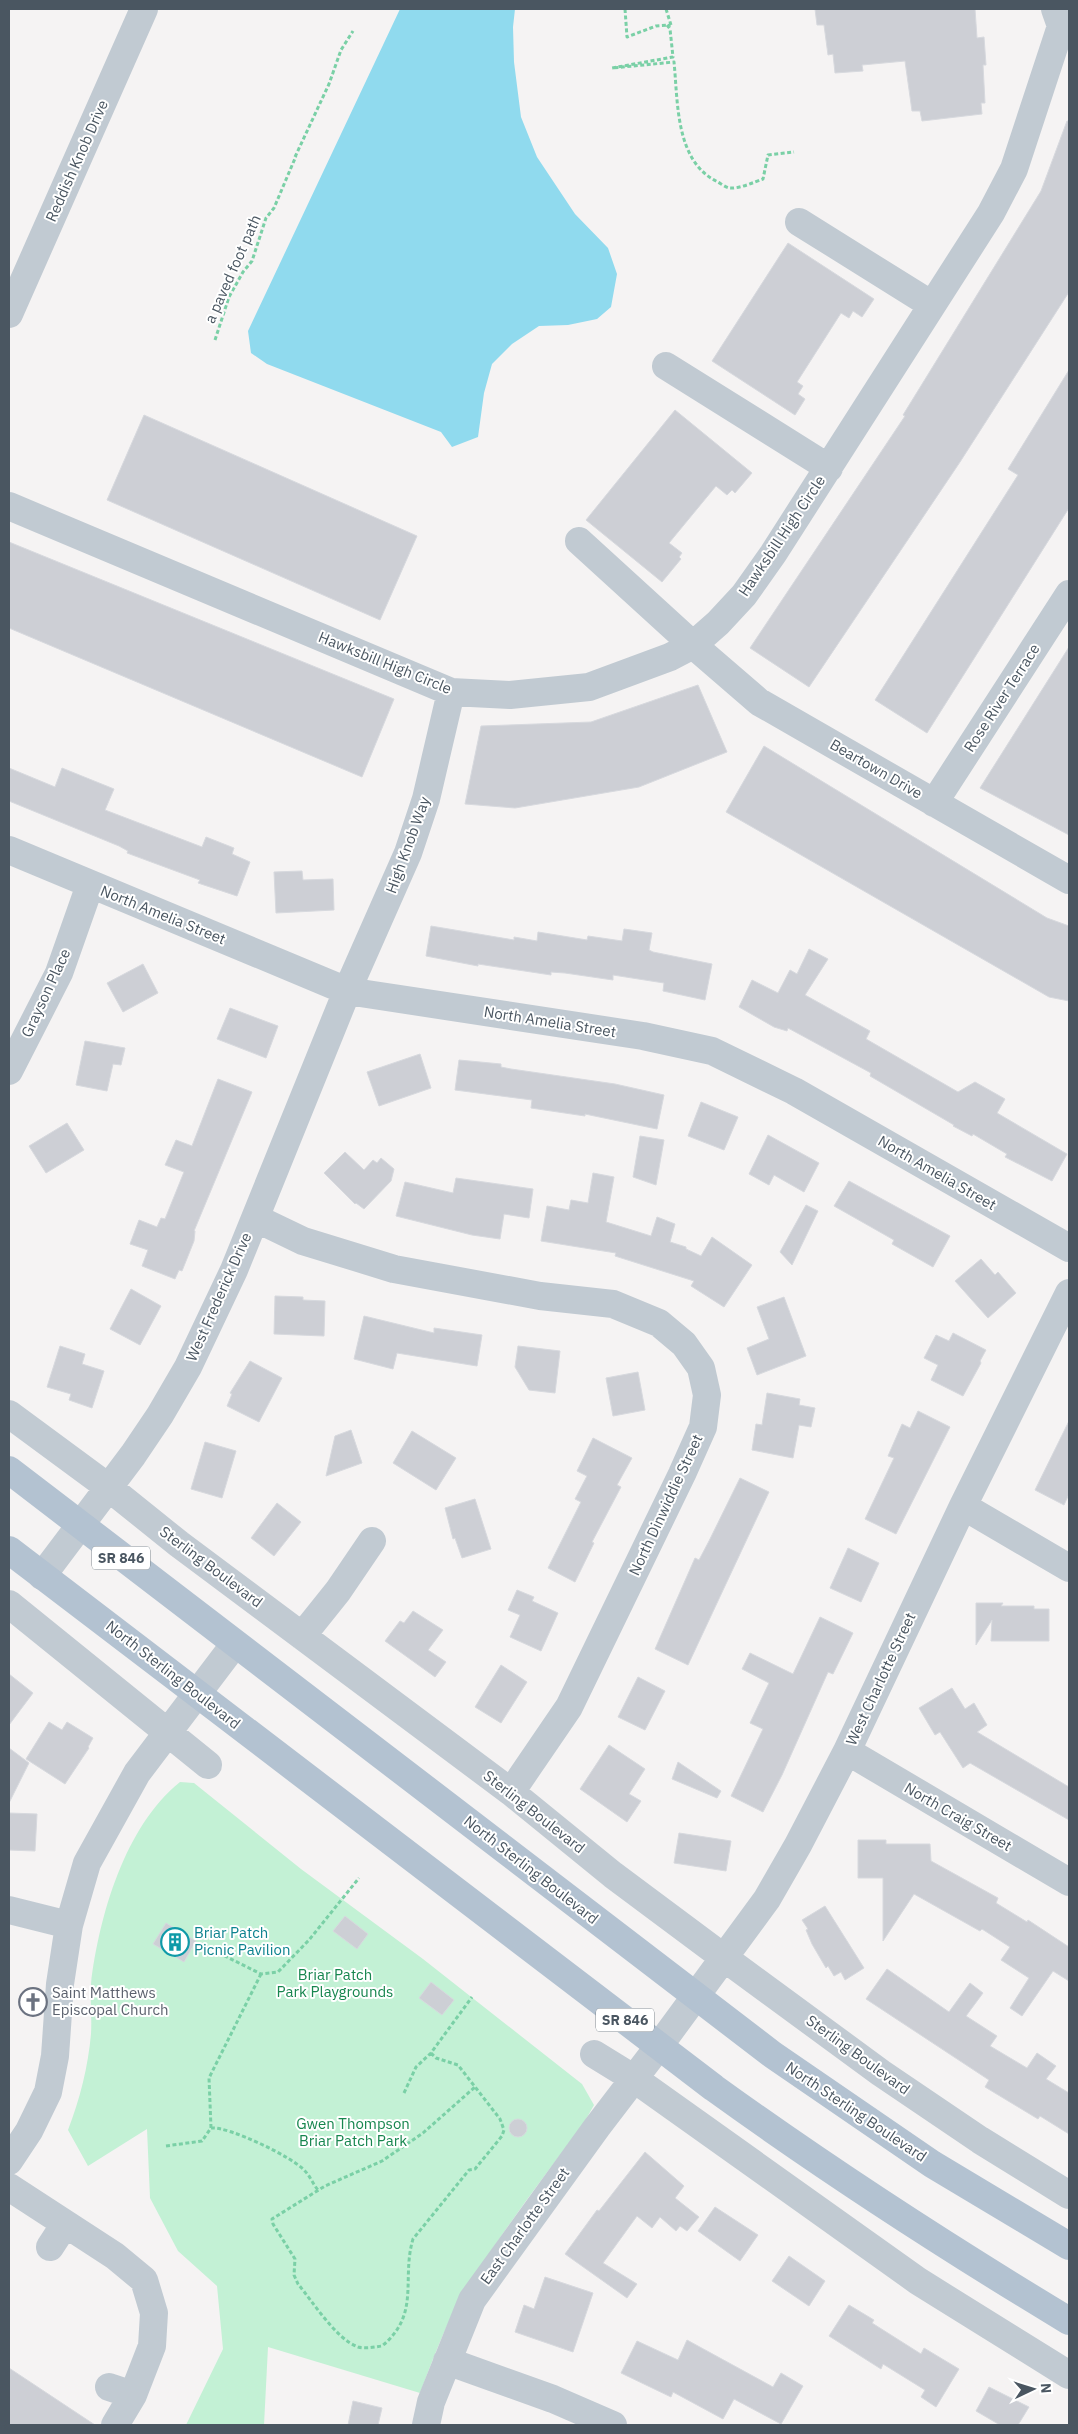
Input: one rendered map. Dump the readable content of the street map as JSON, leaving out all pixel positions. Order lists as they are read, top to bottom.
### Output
{
  "streets": {
    "main road": ["SR 846", "North Sterling Boulevard"],
    "street": [
      "Reddish Knob Drive",
      "Hawksbill High Circle",
      "Rose River Terrace",
      "Beartown Drive",
      "High Knob Way",
      "North Amelia Street",
      "Grayson Place",
      "West Frederick Drive",
      "North Dinwiddie Street",
      "Sterling Boulevard",
      "West Charlotte Street",
      "North Craig Street",
      "East Charlotte Street"
    ],
    "path": ["a paved foot path"]
  },
  "crossings": [
    ["Hawksbill High Circle", "Beartown Drive"],
    ["Hawksbill High Circle", "High Knob Way"],
    ["Rose River Terrace", "Beartown Drive"],
    ["High Knob Way", "North Amelia Street"],
    ["High Knob Way", "West Frederick Drive"],
    ["North Amelia Street", "Grayson Place"],
    ["North Amelia Street", "West Frederick Drive"],
    ["West Frederick Drive", "North Dinwiddie Street"],
    ["West Frederick Drive", "Sterling Boulevard"],
    ["West Frederick Drive", "North Sterling Boulevard"],
    ["North Dinwiddie Street", "Sterling Boulevard"],
    ["Sterling Boulevard", "West Charlotte Street"],
    ["North Sterling Boulevard", "West Charlotte Street"],
    ["North Sterling Boulevard", "East Charlotte Street"],
    ["West Charlotte Street", "North Craig Street"],
    ["West Charlotte Street", "East Charlotte Street"]
  ],
  "parks": ["Briar Patch Park Playgrounds", "Gwen Thompson Briar Patch Park"],
  "places": {
    "building": ["Briar Patch Picnic Pavilion"],
    "church": ["Saint Matthews Episcopal Church"]
  },
  "north": "right"
}
